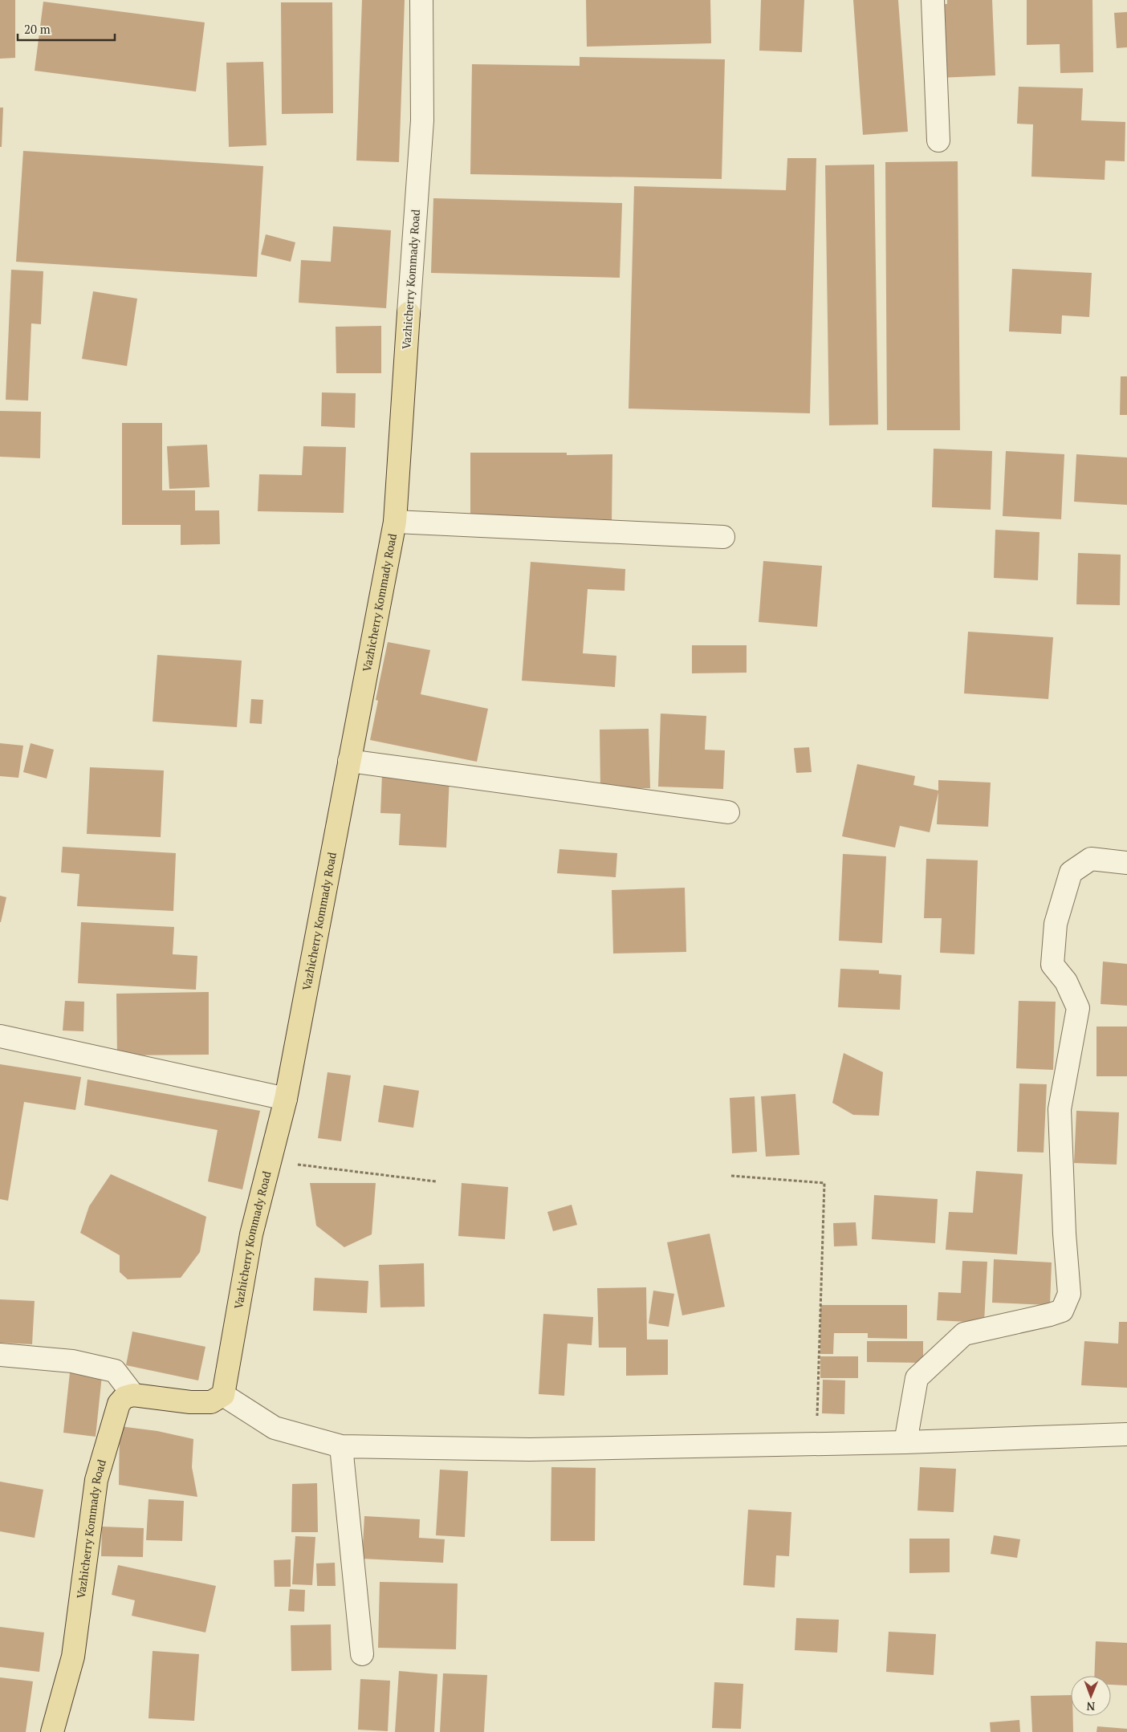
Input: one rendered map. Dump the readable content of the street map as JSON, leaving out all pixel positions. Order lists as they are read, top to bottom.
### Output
{
  "streets": {
    "main road": ["Vazhicherry Kommady Road"]
  },
  "scale_bar": "20 m",
  "north": "bottom"
}
